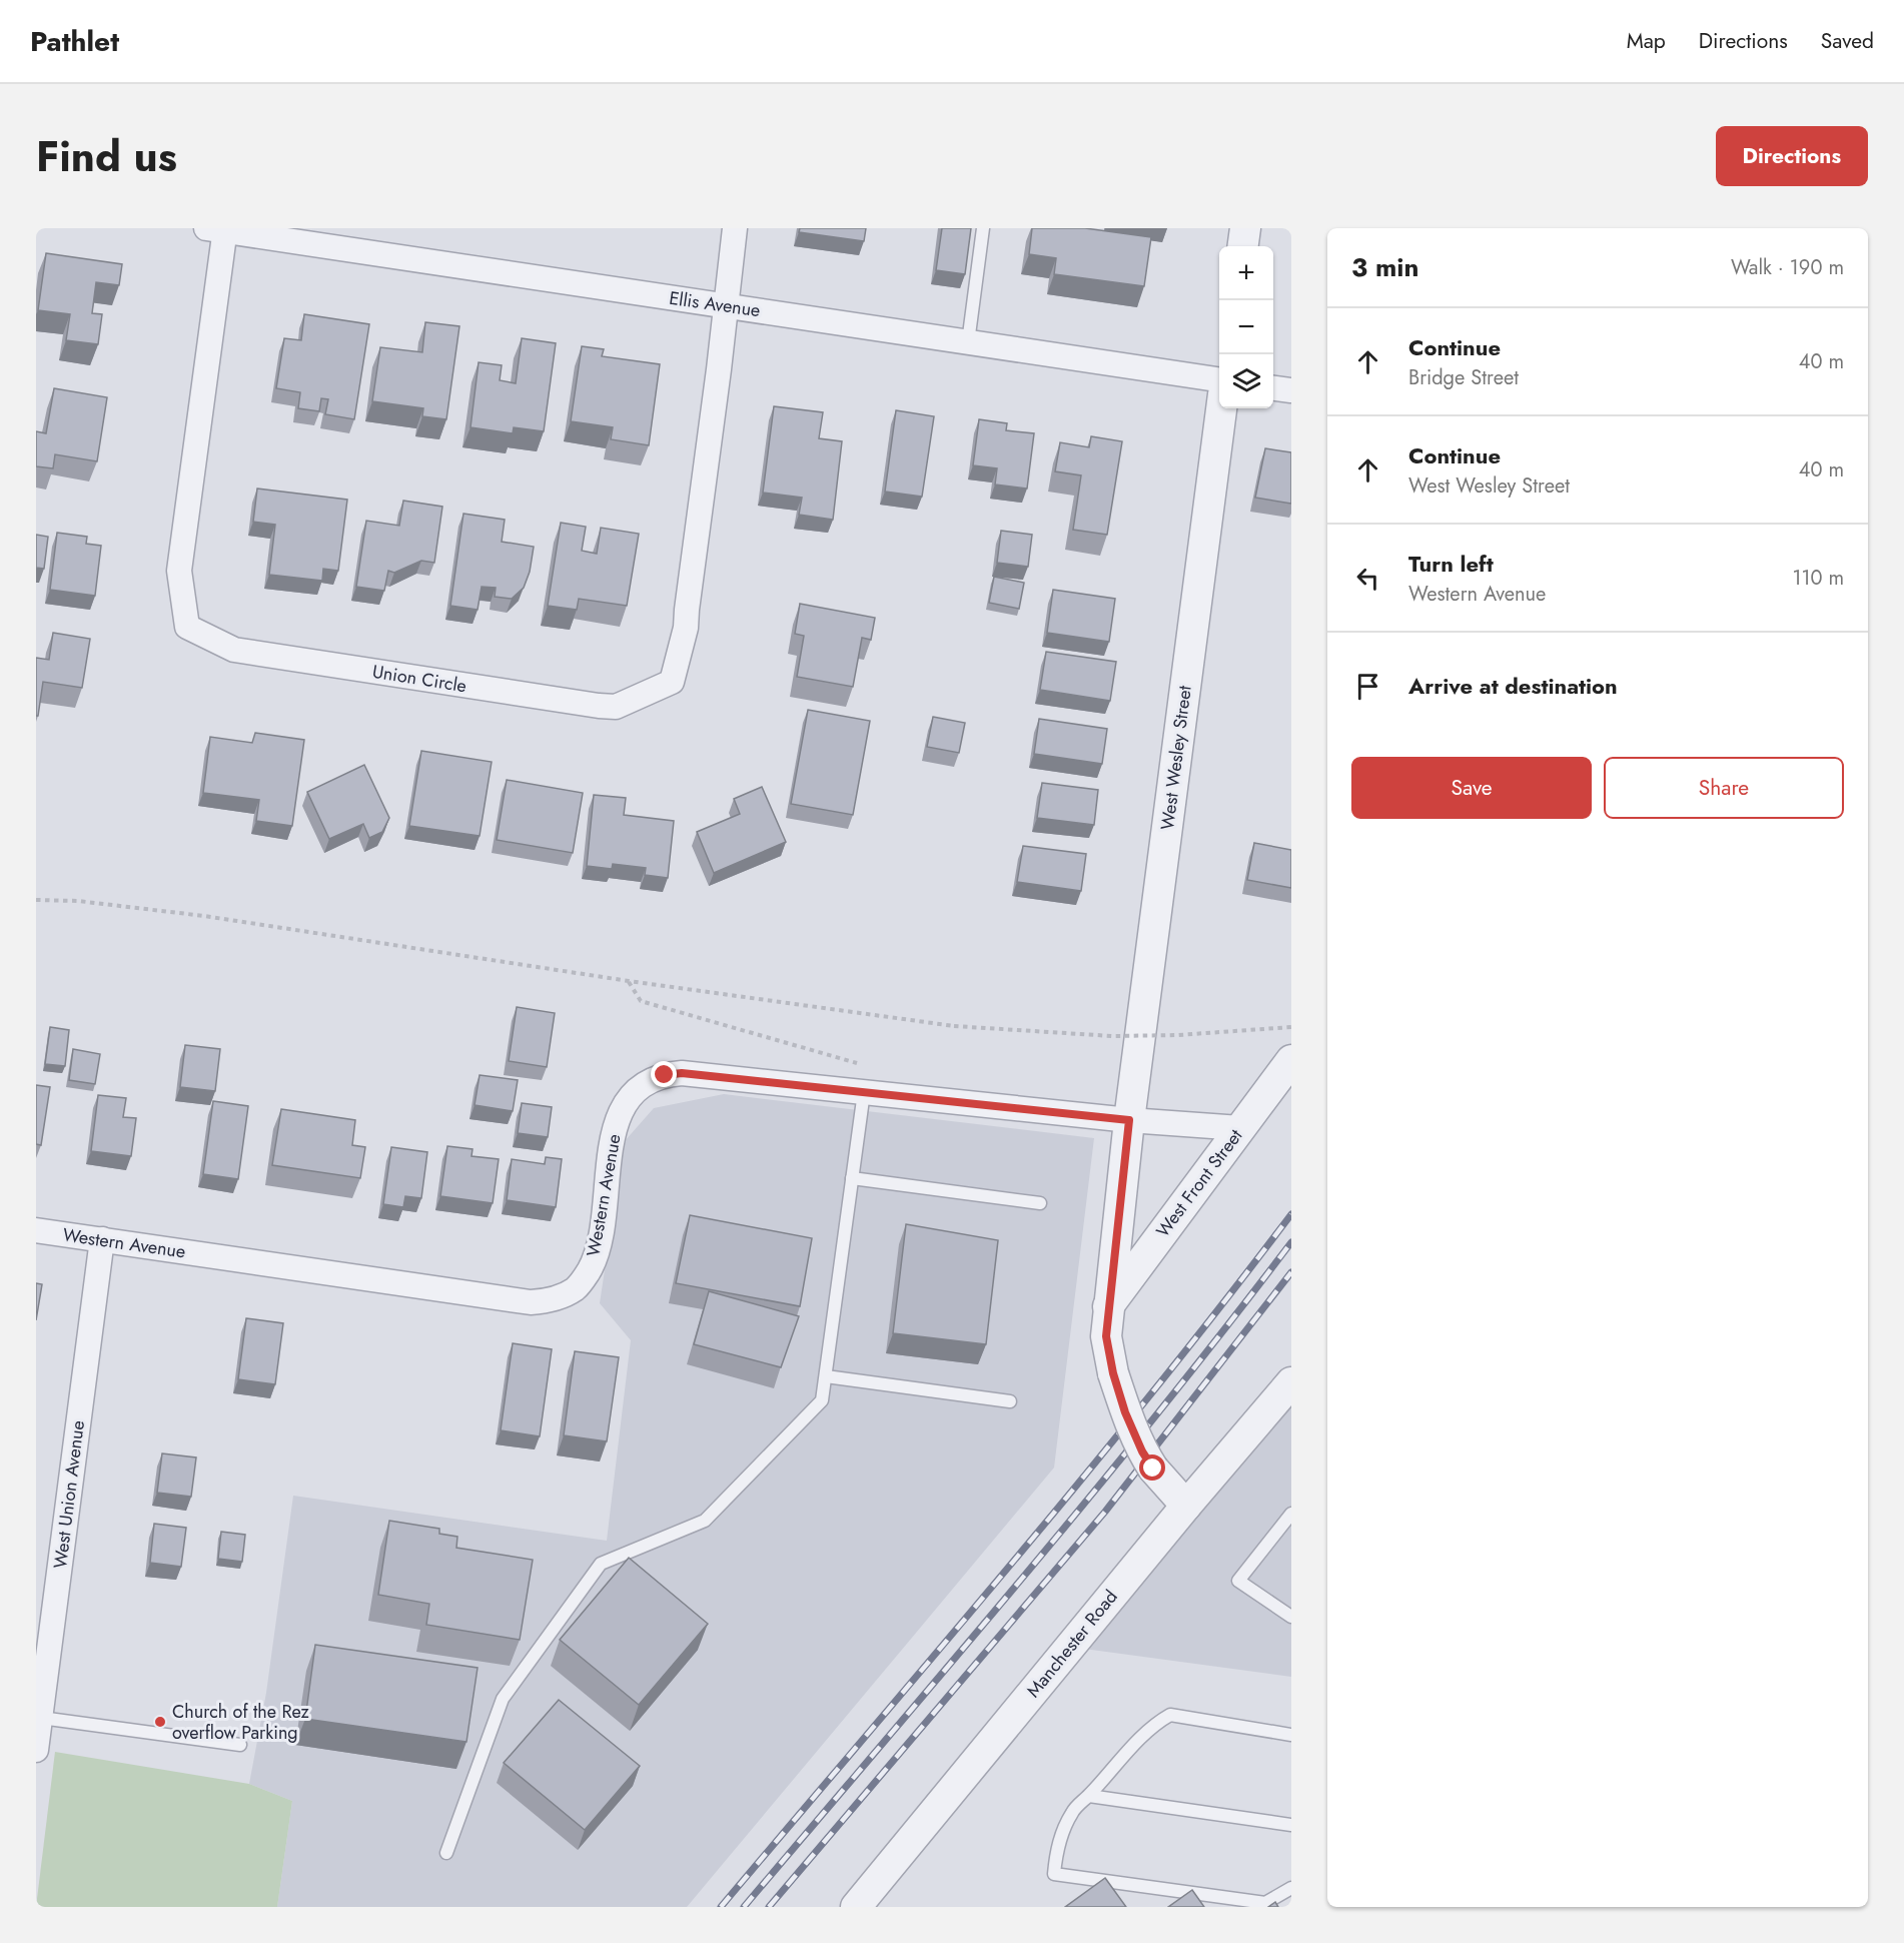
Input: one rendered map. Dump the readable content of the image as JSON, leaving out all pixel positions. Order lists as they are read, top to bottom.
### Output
{
  "streets": {
    "street": [
      "Ellis Avenue",
      "Union Circle",
      "West Wesley Street",
      "West Front Street",
      "Western Avenue",
      "West Union Avenue",
      "Manchester Road"
    ]
  },
  "crossings": [
    ["Ellis Avenue", "Union Circle"],
    ["West Wesley Street", "West Front Street"],
    ["West Wesley Street", "Western Avenue"],
    ["West Wesley Street", "Manchester Road"],
    ["Western Avenue", "West Union Avenue"]
  ],
  "places": ["Church of the Rez overflow Parking"],
  "page": {
    "header": "Pathlet",
    "nav": ["Map", "Directions", "Saved"],
    "title": "Find us",
    "buttons": [
      "Directions",
      ["Save", "Share"]
    ],
    "heading": ["3 min", "Walk · 190 m"],
    "map_buttons": ["+", "−"],
    "list": [
      ["Continue", "Bridge Street", "40 m"],
      ["Continue", "West Wesley Street", "40 m"],
      ["Turn left", "Western Avenue", "110 m"],
      "Arrive at destination"
    ]
  }
}
